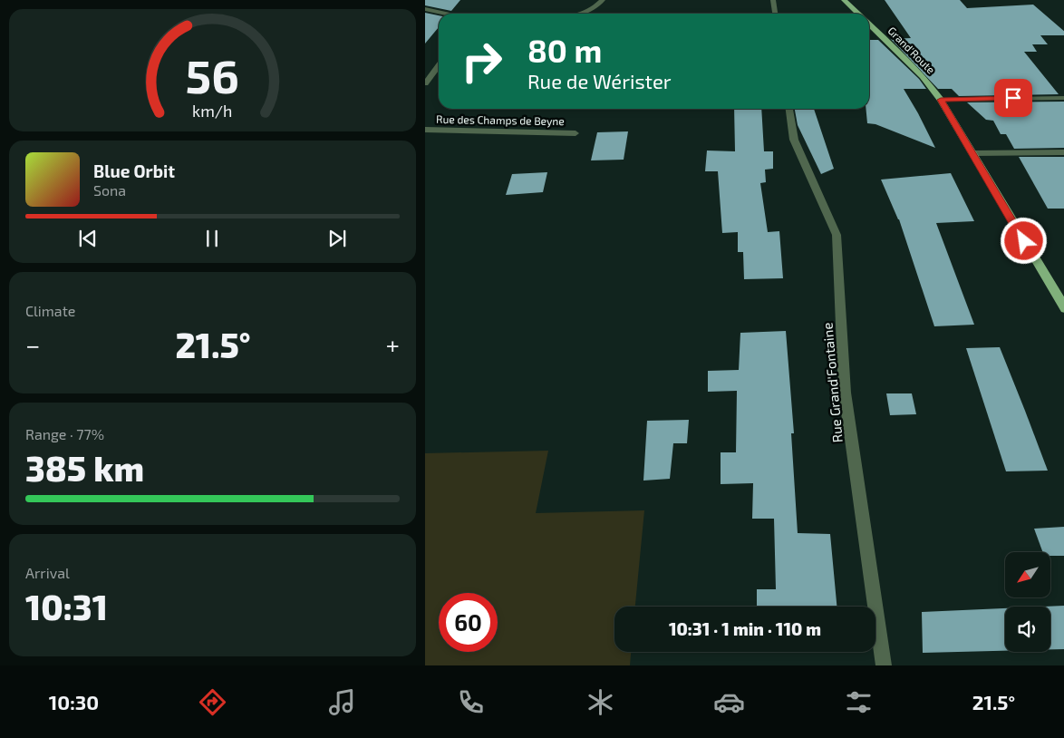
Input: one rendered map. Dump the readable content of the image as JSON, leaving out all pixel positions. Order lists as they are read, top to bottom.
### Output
{
  "streets": {
    "main road": ["Grand'Route"],
    "street": ["Rue des Champs de Beyne", "Rue Grand'Fontaine"]
  },
  "north": "bottom left",
  "page": {
    "turn": ["80 m", "Rue de Wérister"],
    "song": ["Blue Orbit", "Sona"],
    "tile": [
      "Climate",
      ["Range · 77%", "385 km"],
      ["Arrival", "10:31"]
    ],
    "heat": ["−", "21.5°", "+"],
    "limit": "60",
    "trip": "10:31 · 1 min · 110 m",
    "tabs": ["10:30", "21.5°"],
    "gauge": ["56", "km/h"]
  }
}
